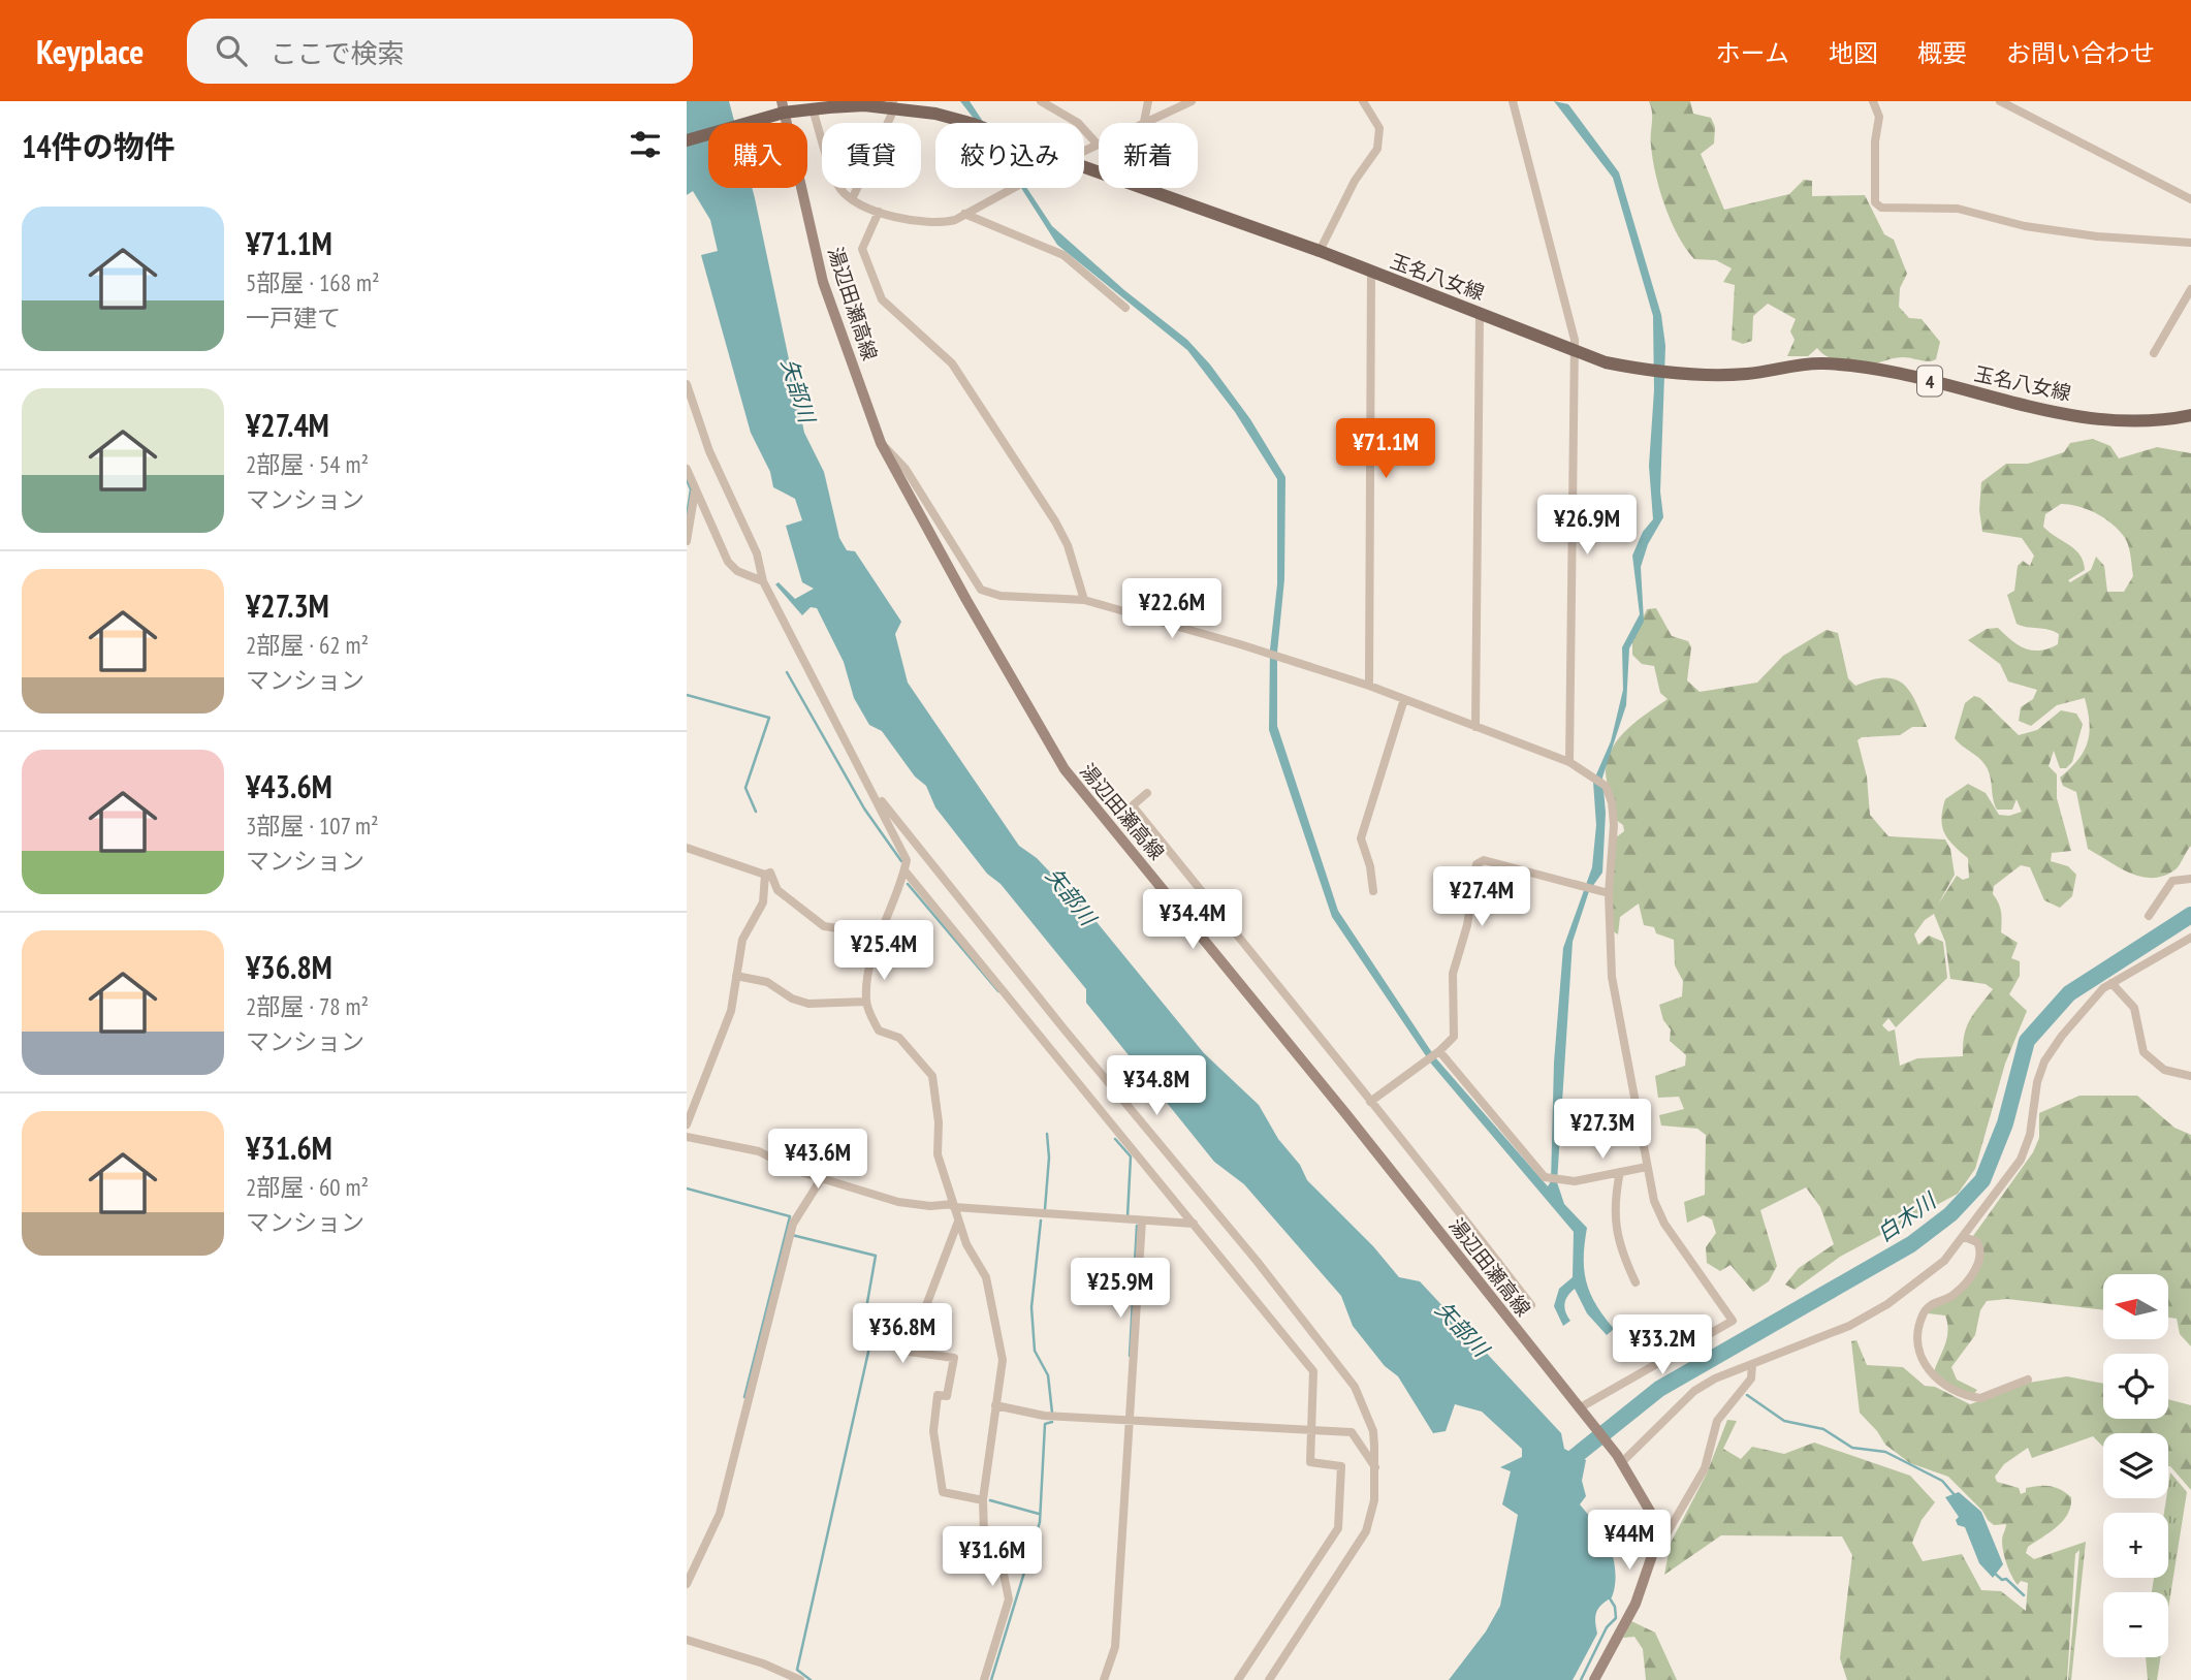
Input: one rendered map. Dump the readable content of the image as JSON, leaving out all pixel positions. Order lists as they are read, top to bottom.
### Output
{
  "streets": {
    "main road": ["玉名八女線", "湯辺田瀬高線", "4"]
  },
  "crossings": [
    ["玉名八女線", "湯辺田瀬高線"]
  ],
  "water": ["矢部川", "白木川"],
  "north": "left",
  "page": {
    "header": "Keyplace",
    "search": "ここで検索",
    "nav": [
      "ホーム",
      "地図",
      "概要",
      "お問い合わせ"
    ],
    "heading": "14件の物件",
    "chip": [
      "購入",
      "賃貸",
      "絞り込み",
      "新着"
    ],
    "list": [
      {
        "name": "¥71.1M",
        "note": "5部屋 · 168 m² · 一戸建て"
      },
      {
        "name": "¥27.4M",
        "note": "2部屋 · 54 m² · マンション"
      },
      {
        "name": "¥27.3M",
        "note": "2部屋 · 62 m² · マンション"
      },
      {
        "name": "¥43.6M",
        "note": "3部屋 · 107 m² · マンション"
      },
      {
        "name": "¥36.8M",
        "note": "2部屋 · 78 m² · マンション"
      },
      {
        "name": "¥31.6M",
        "note": "2部屋 · 60 m² · マンション"
      }
    ],
    "price": [
      "¥71.1M",
      "¥26.9M",
      "¥22.6M",
      "¥27.4M",
      "¥34.4M",
      "¥25.4M",
      "¥34.8M",
      "¥27.3M",
      "¥43.6M",
      "¥25.9M",
      "¥36.8M",
      "¥33.2M",
      "¥44M",
      "¥31.6M"
    ],
    "map_buttons": ["+", "−"]
  }
}
